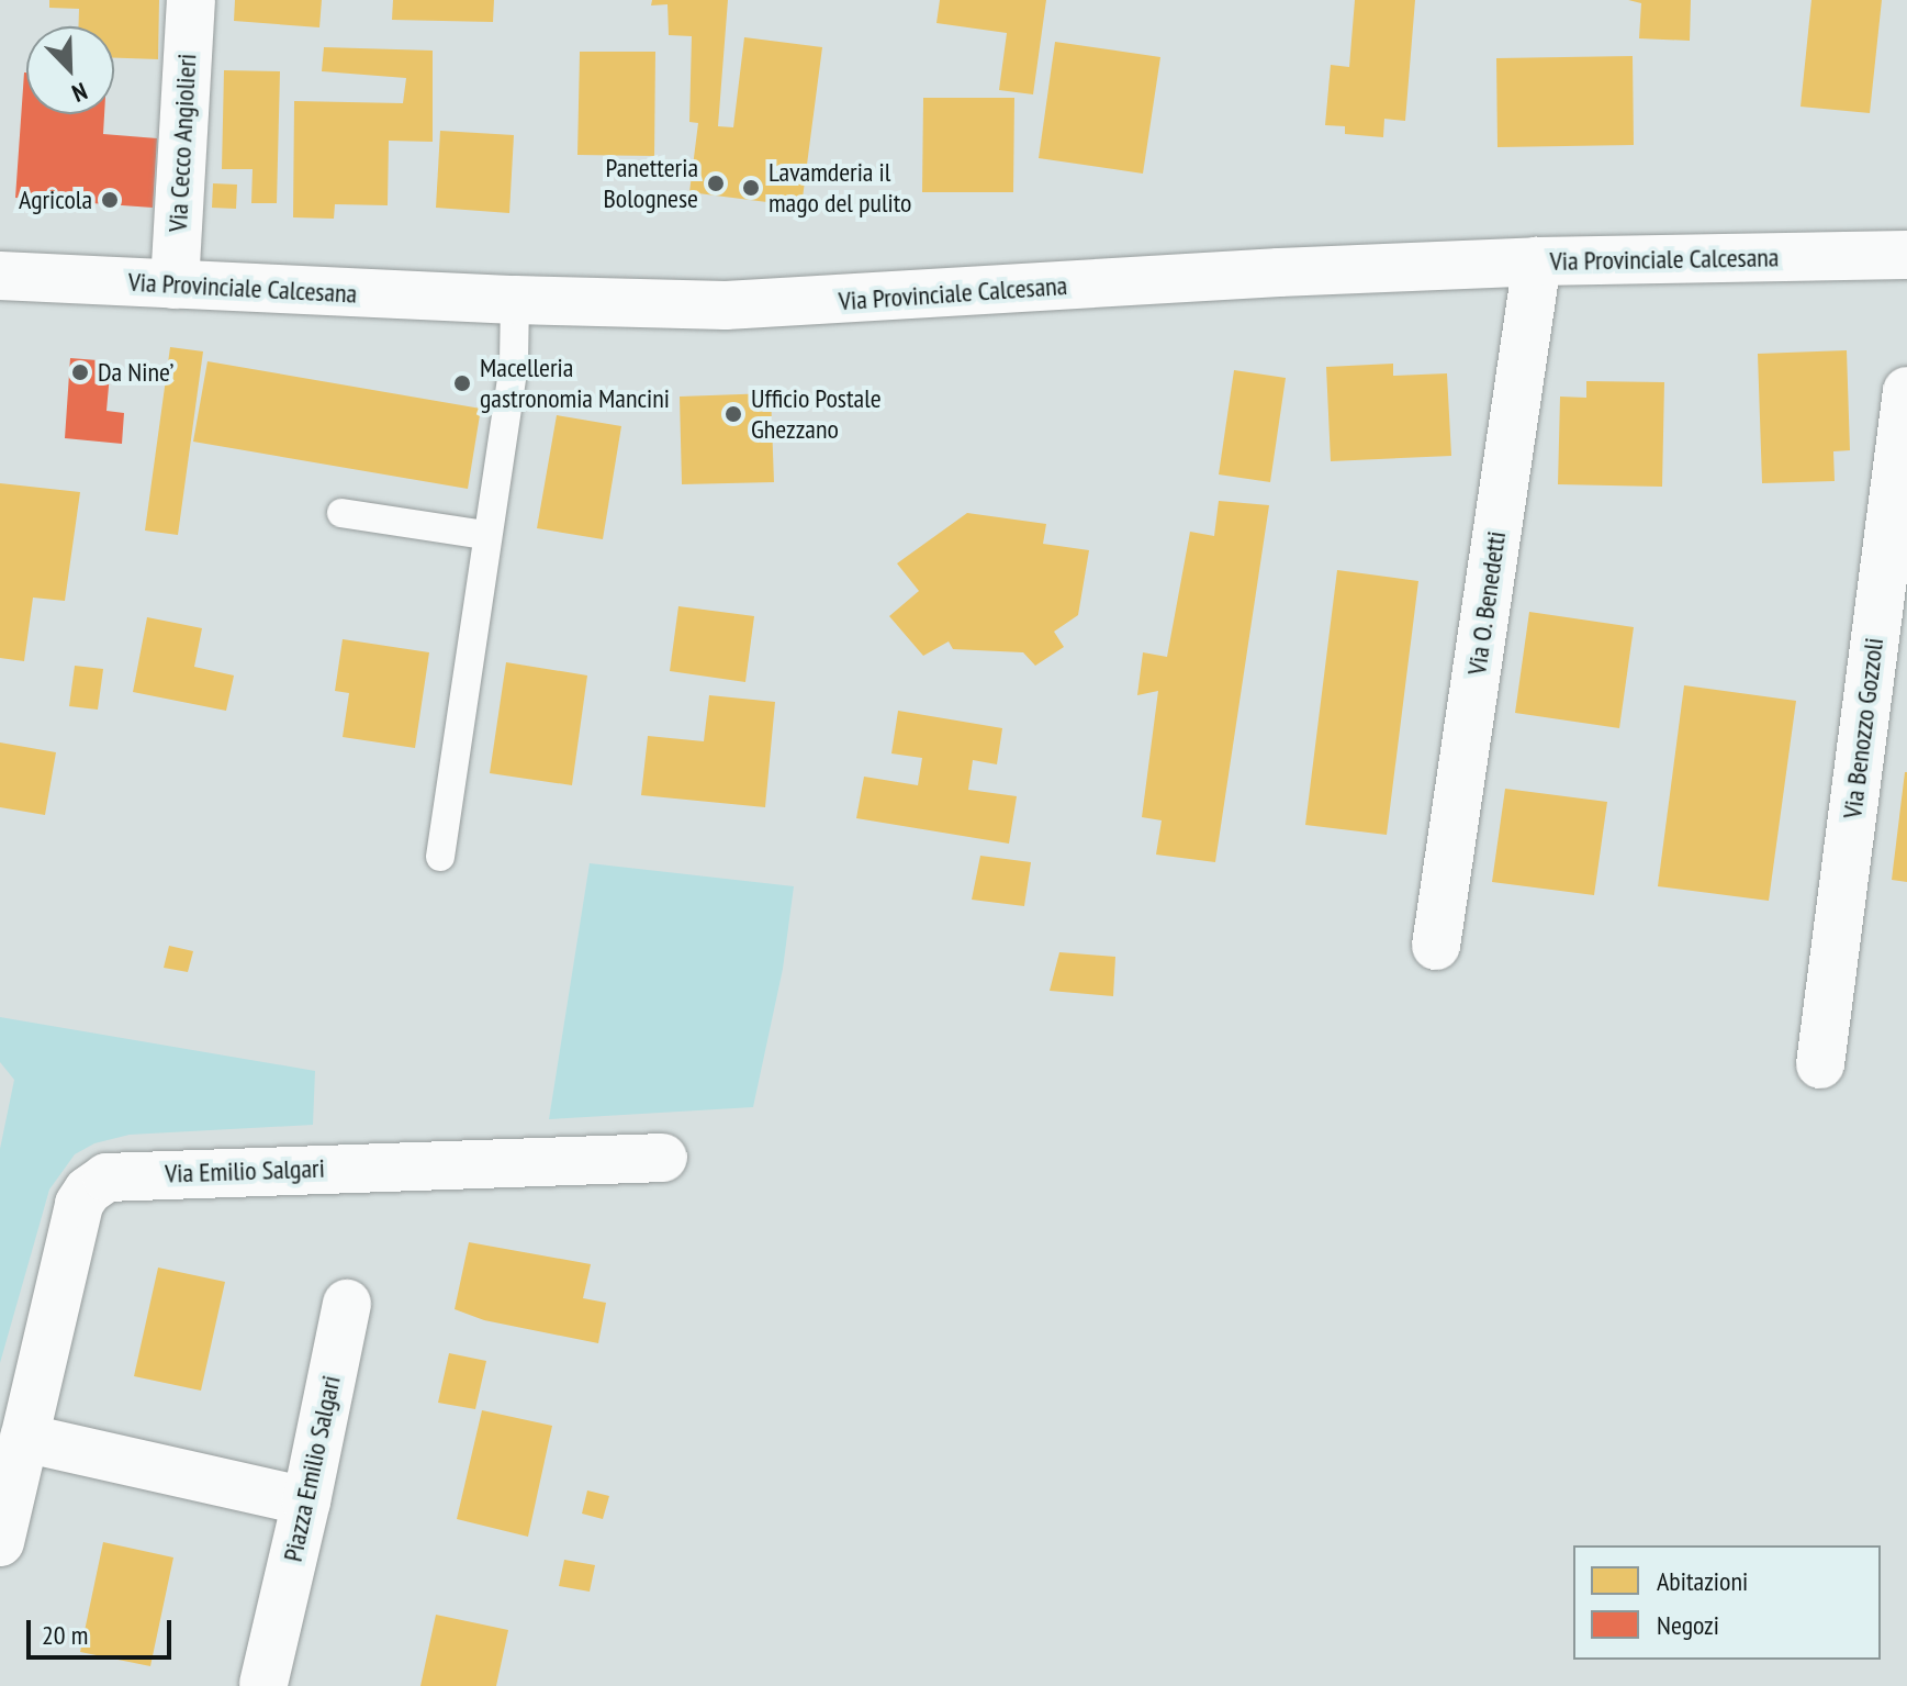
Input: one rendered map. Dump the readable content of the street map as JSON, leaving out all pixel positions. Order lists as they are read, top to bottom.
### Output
{
  "streets": {
    "street": [
      "Via Cecco Angiolieri",
      "Via Provinciale Calcesana",
      "Via O. Benedetti",
      "Via Benozzo Gozzoli",
      "Via Emilio Salgari",
      "Piazza Emilio Salgari"
    ]
  },
  "crossings": [
    ["Via Cecco Angiolieri", "Via Provinciale Calcesana"],
    ["Via Provinciale Calcesana", "Via O. Benedetti"]
  ],
  "places": [
    "Panetteria Bolognese",
    "Lavamderia il mago del pulito",
    "Agricola",
    "Da Nine’",
    "Macelleria gastronomia Mancini",
    "Ufficio Postale Ghezzano"
  ],
  "legend": ["Abitazioni", "Negozi"],
  "scale_bar": "20 m",
  "north": "bottom right"
}
